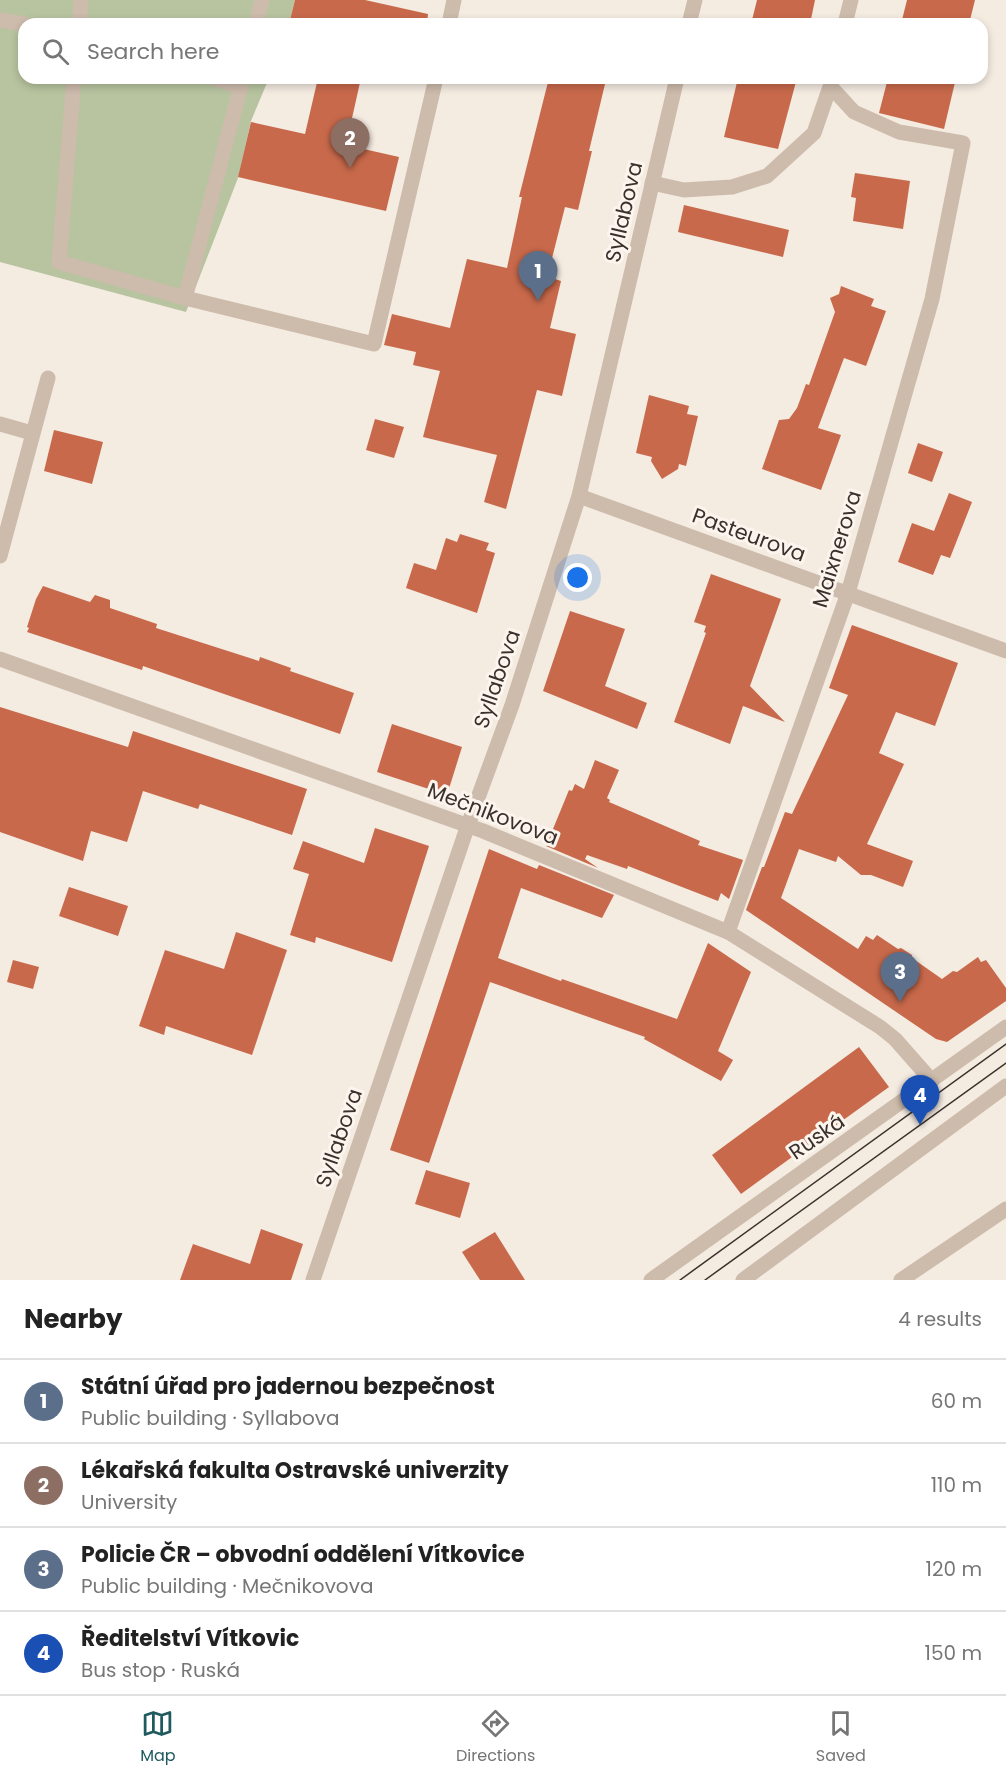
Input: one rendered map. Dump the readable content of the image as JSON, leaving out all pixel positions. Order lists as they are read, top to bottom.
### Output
{
  "streets": {
    "street": [
      "Syllabova",
      "Pasteurova",
      "Maixnerova",
      "Mečnikovova",
      "Ruská"
    ]
  },
  "crossings": [
    ["Syllabova", "Pasteurova"],
    ["Syllabova", "Mečnikovova"],
    ["Pasteurova", "Maixnerova"],
    ["Maixnerova", "Mečnikovova"],
    ["Mečnikovova", "Ruská"]
  ],
  "page": {
    "search": "Search here",
    "pins": [
      "2",
      "1",
      "3",
      "4"
    ],
    "heading": ["Nearby", "4 results"],
    "list": [
      {
        "mark": "1",
        "name": "Státní úřad pro jadernou bezpečnost",
        "note": "Public building · Syllabova",
        "value": "60 m"
      },
      {
        "mark": "2",
        "name": "Lékařská fakulta Ostravské univerzity",
        "note": "University",
        "value": "110 m"
      },
      {
        "mark": "3",
        "name": "Policie ČR – obvodní oddělení Vítkovice",
        "note": "Public building · Mečnikovova",
        "value": "120 m"
      },
      {
        "mark": "4",
        "name": "Ředitelství Vítkovic",
        "note": "Bus stop · Ruská",
        "value": "150 m"
      }
    ],
    "nav": ["Map", "Directions", "Saved"]
  }
}
